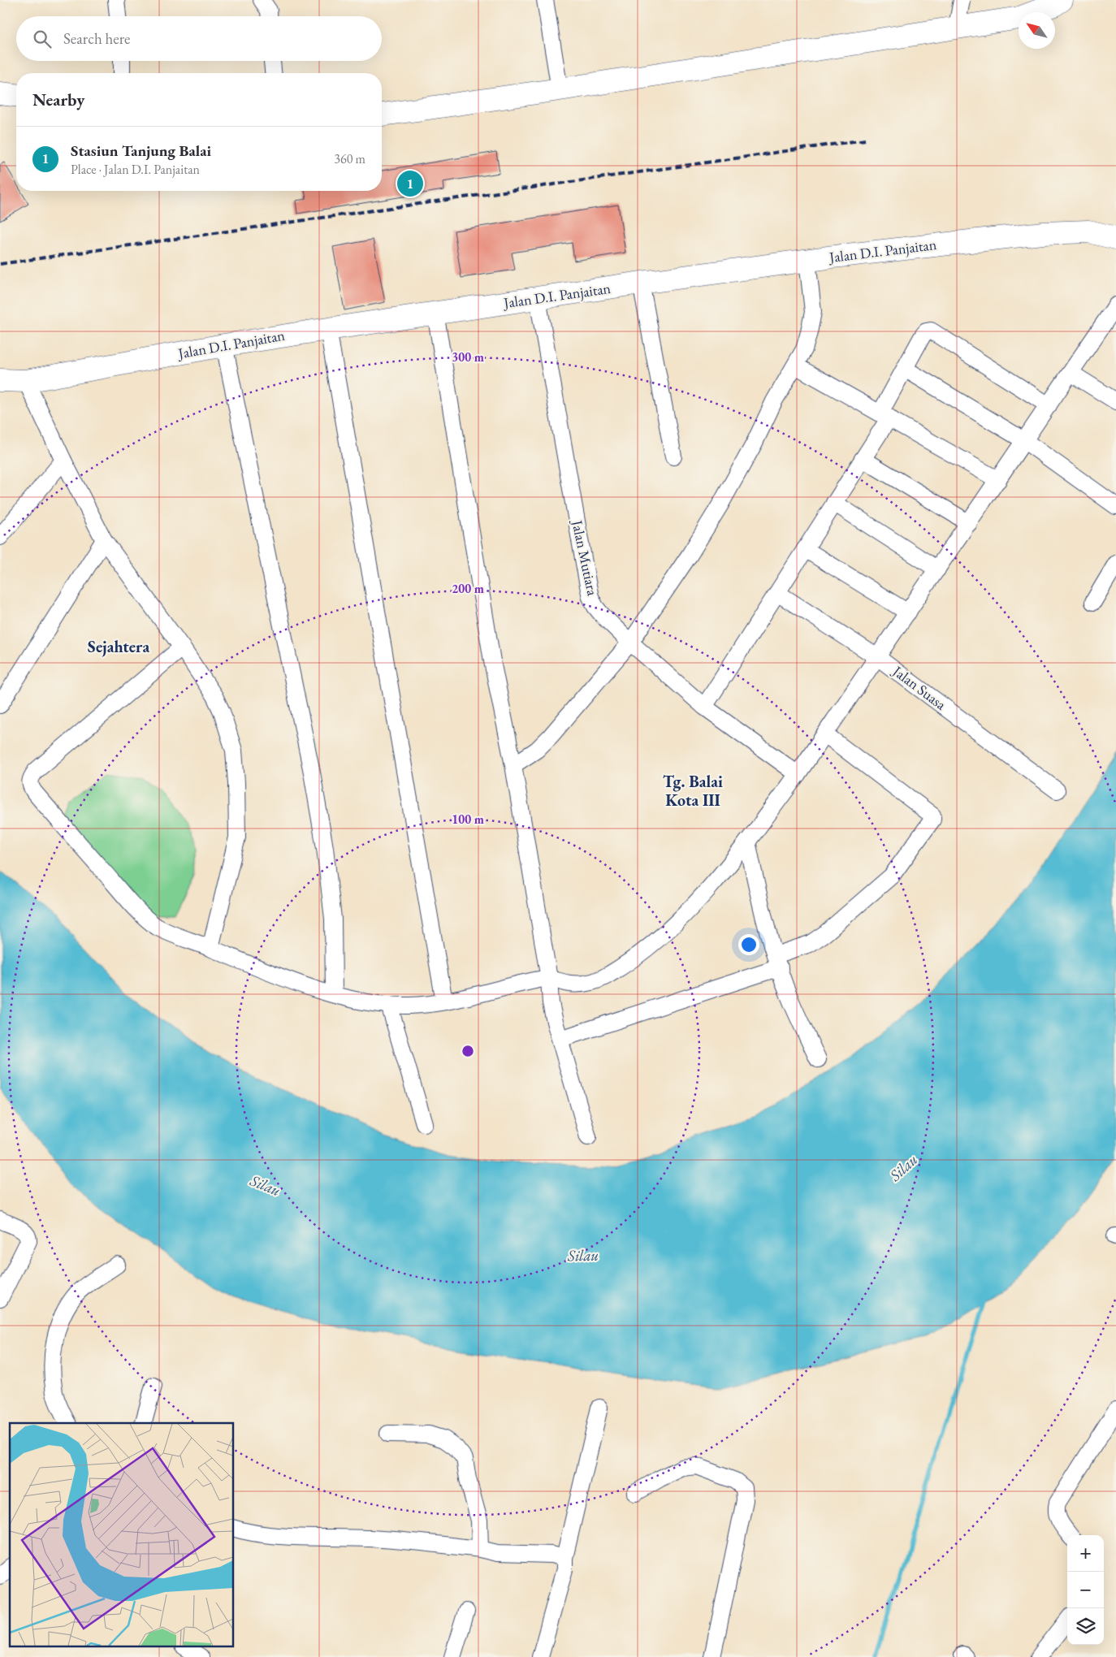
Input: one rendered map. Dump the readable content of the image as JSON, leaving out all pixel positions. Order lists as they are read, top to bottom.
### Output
{
  "streets": {
    "main road": ["Jalan D.I. Panjaitan"],
    "street": ["Jalan Mutiara", "Jalan Suasa"]
  },
  "crossings": [
    ["Jalan D.I. Panjaitan", "Jalan Mutiara"]
  ],
  "districts": ["Sejahtera", "Tg. Balai Kota III"],
  "water": ["Silau"],
  "north": "top left",
  "page": {
    "search": "Search here",
    "heading": "Nearby",
    "list": [
      {
        "mark": "1",
        "name": "Stasiun Tanjung Balai",
        "note": "Place · Jalan D.I. Panjaitan",
        "value": "360 m"
      }
    ],
    "pins": "1",
    "map_buttons": ["+", "−"]
  },
  "rings": ["300 m", "200 m", "100 m"]
}
